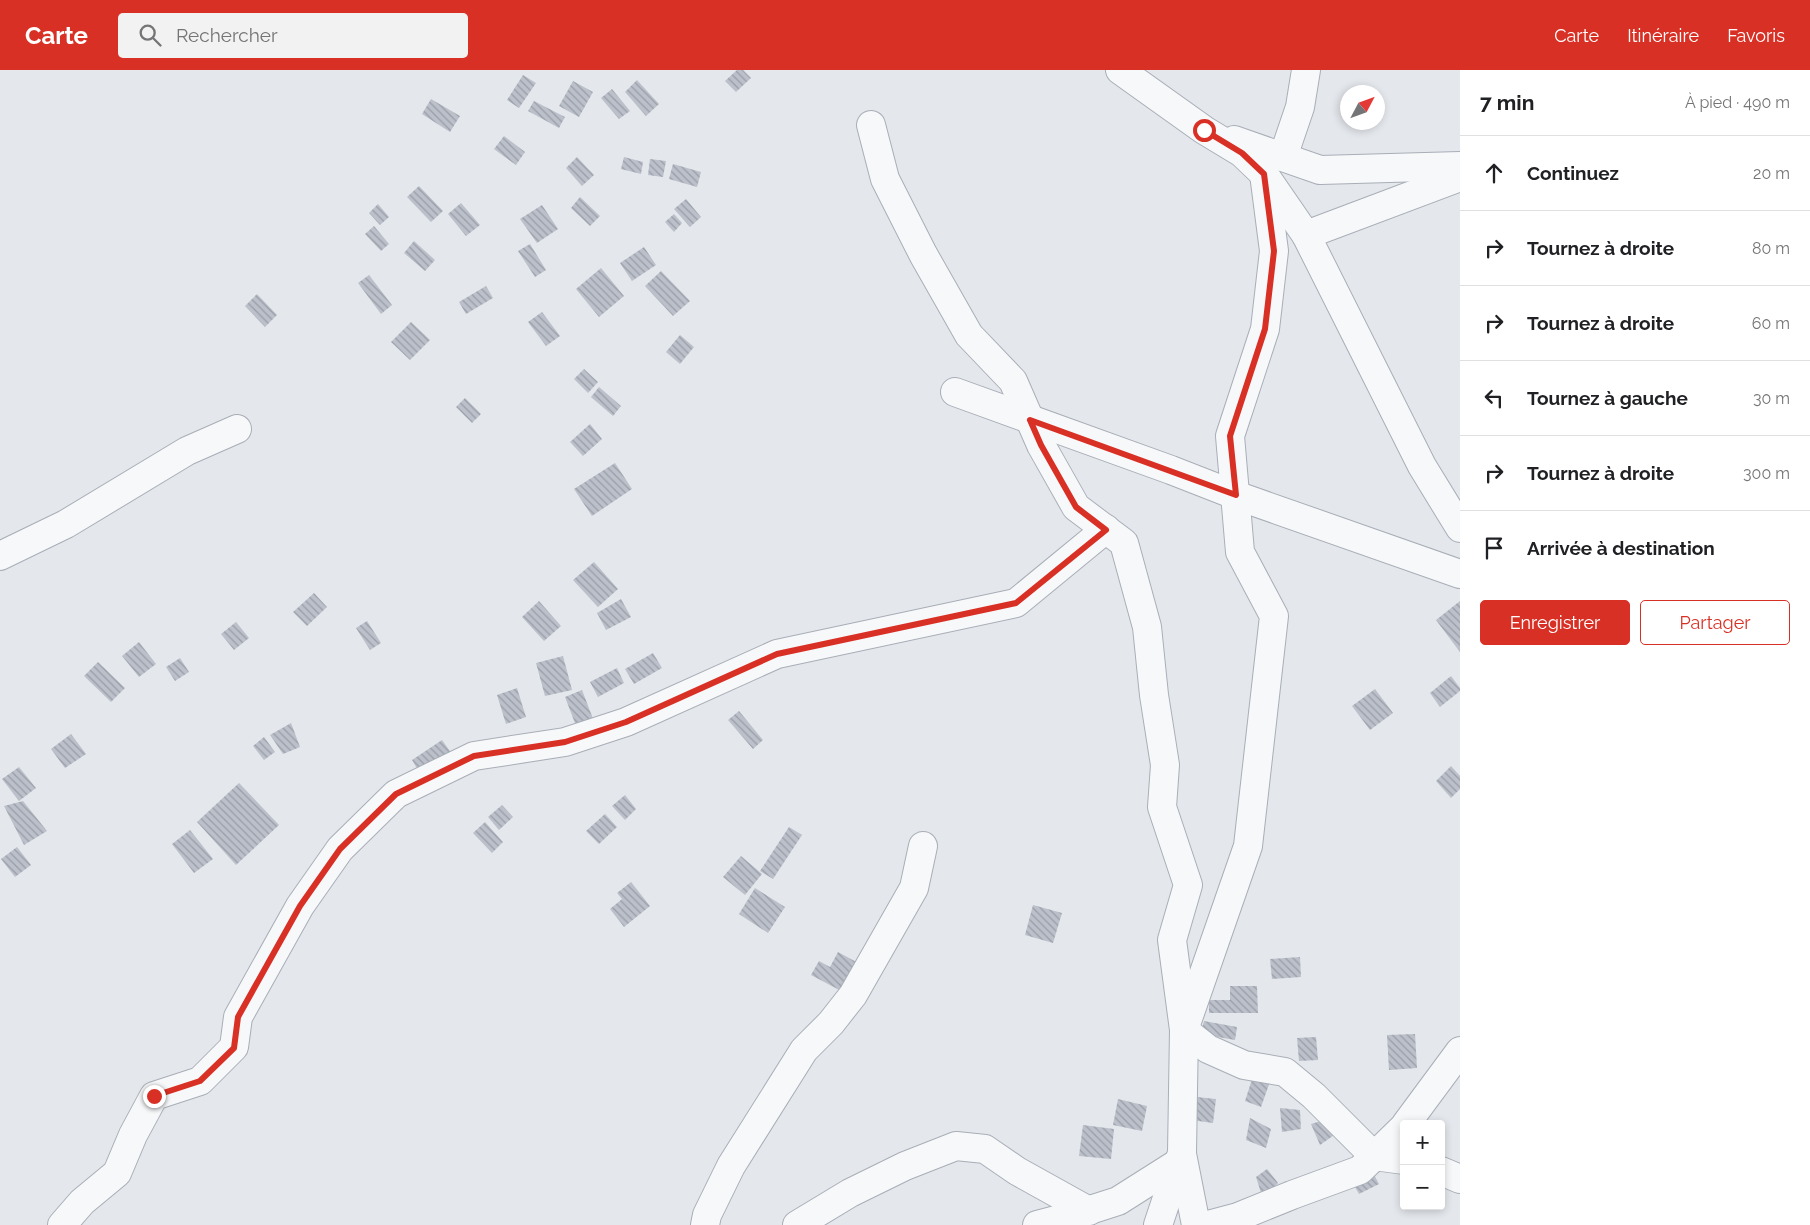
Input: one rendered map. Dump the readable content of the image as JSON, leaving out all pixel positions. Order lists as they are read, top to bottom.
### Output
{
  "north": "top right",
  "page": {
    "header": "Carte",
    "search": "Rechercher",
    "nav": ["Carte", "Itinéraire", "Favoris"],
    "heading": ["7 min", "À pied · 490 m"],
    "list": [
      ["Continuez", "20 m"],
      ["Tournez à droite", "80 m"],
      ["Tournez à droite", "60 m"],
      ["Tournez à gauche", "30 m"],
      ["Tournez à droite", "300 m"],
      "Arrivée à destination"
    ],
    "buttons": ["Enregistrer", "Partager"],
    "map_buttons": ["+", "−"]
  }
}
